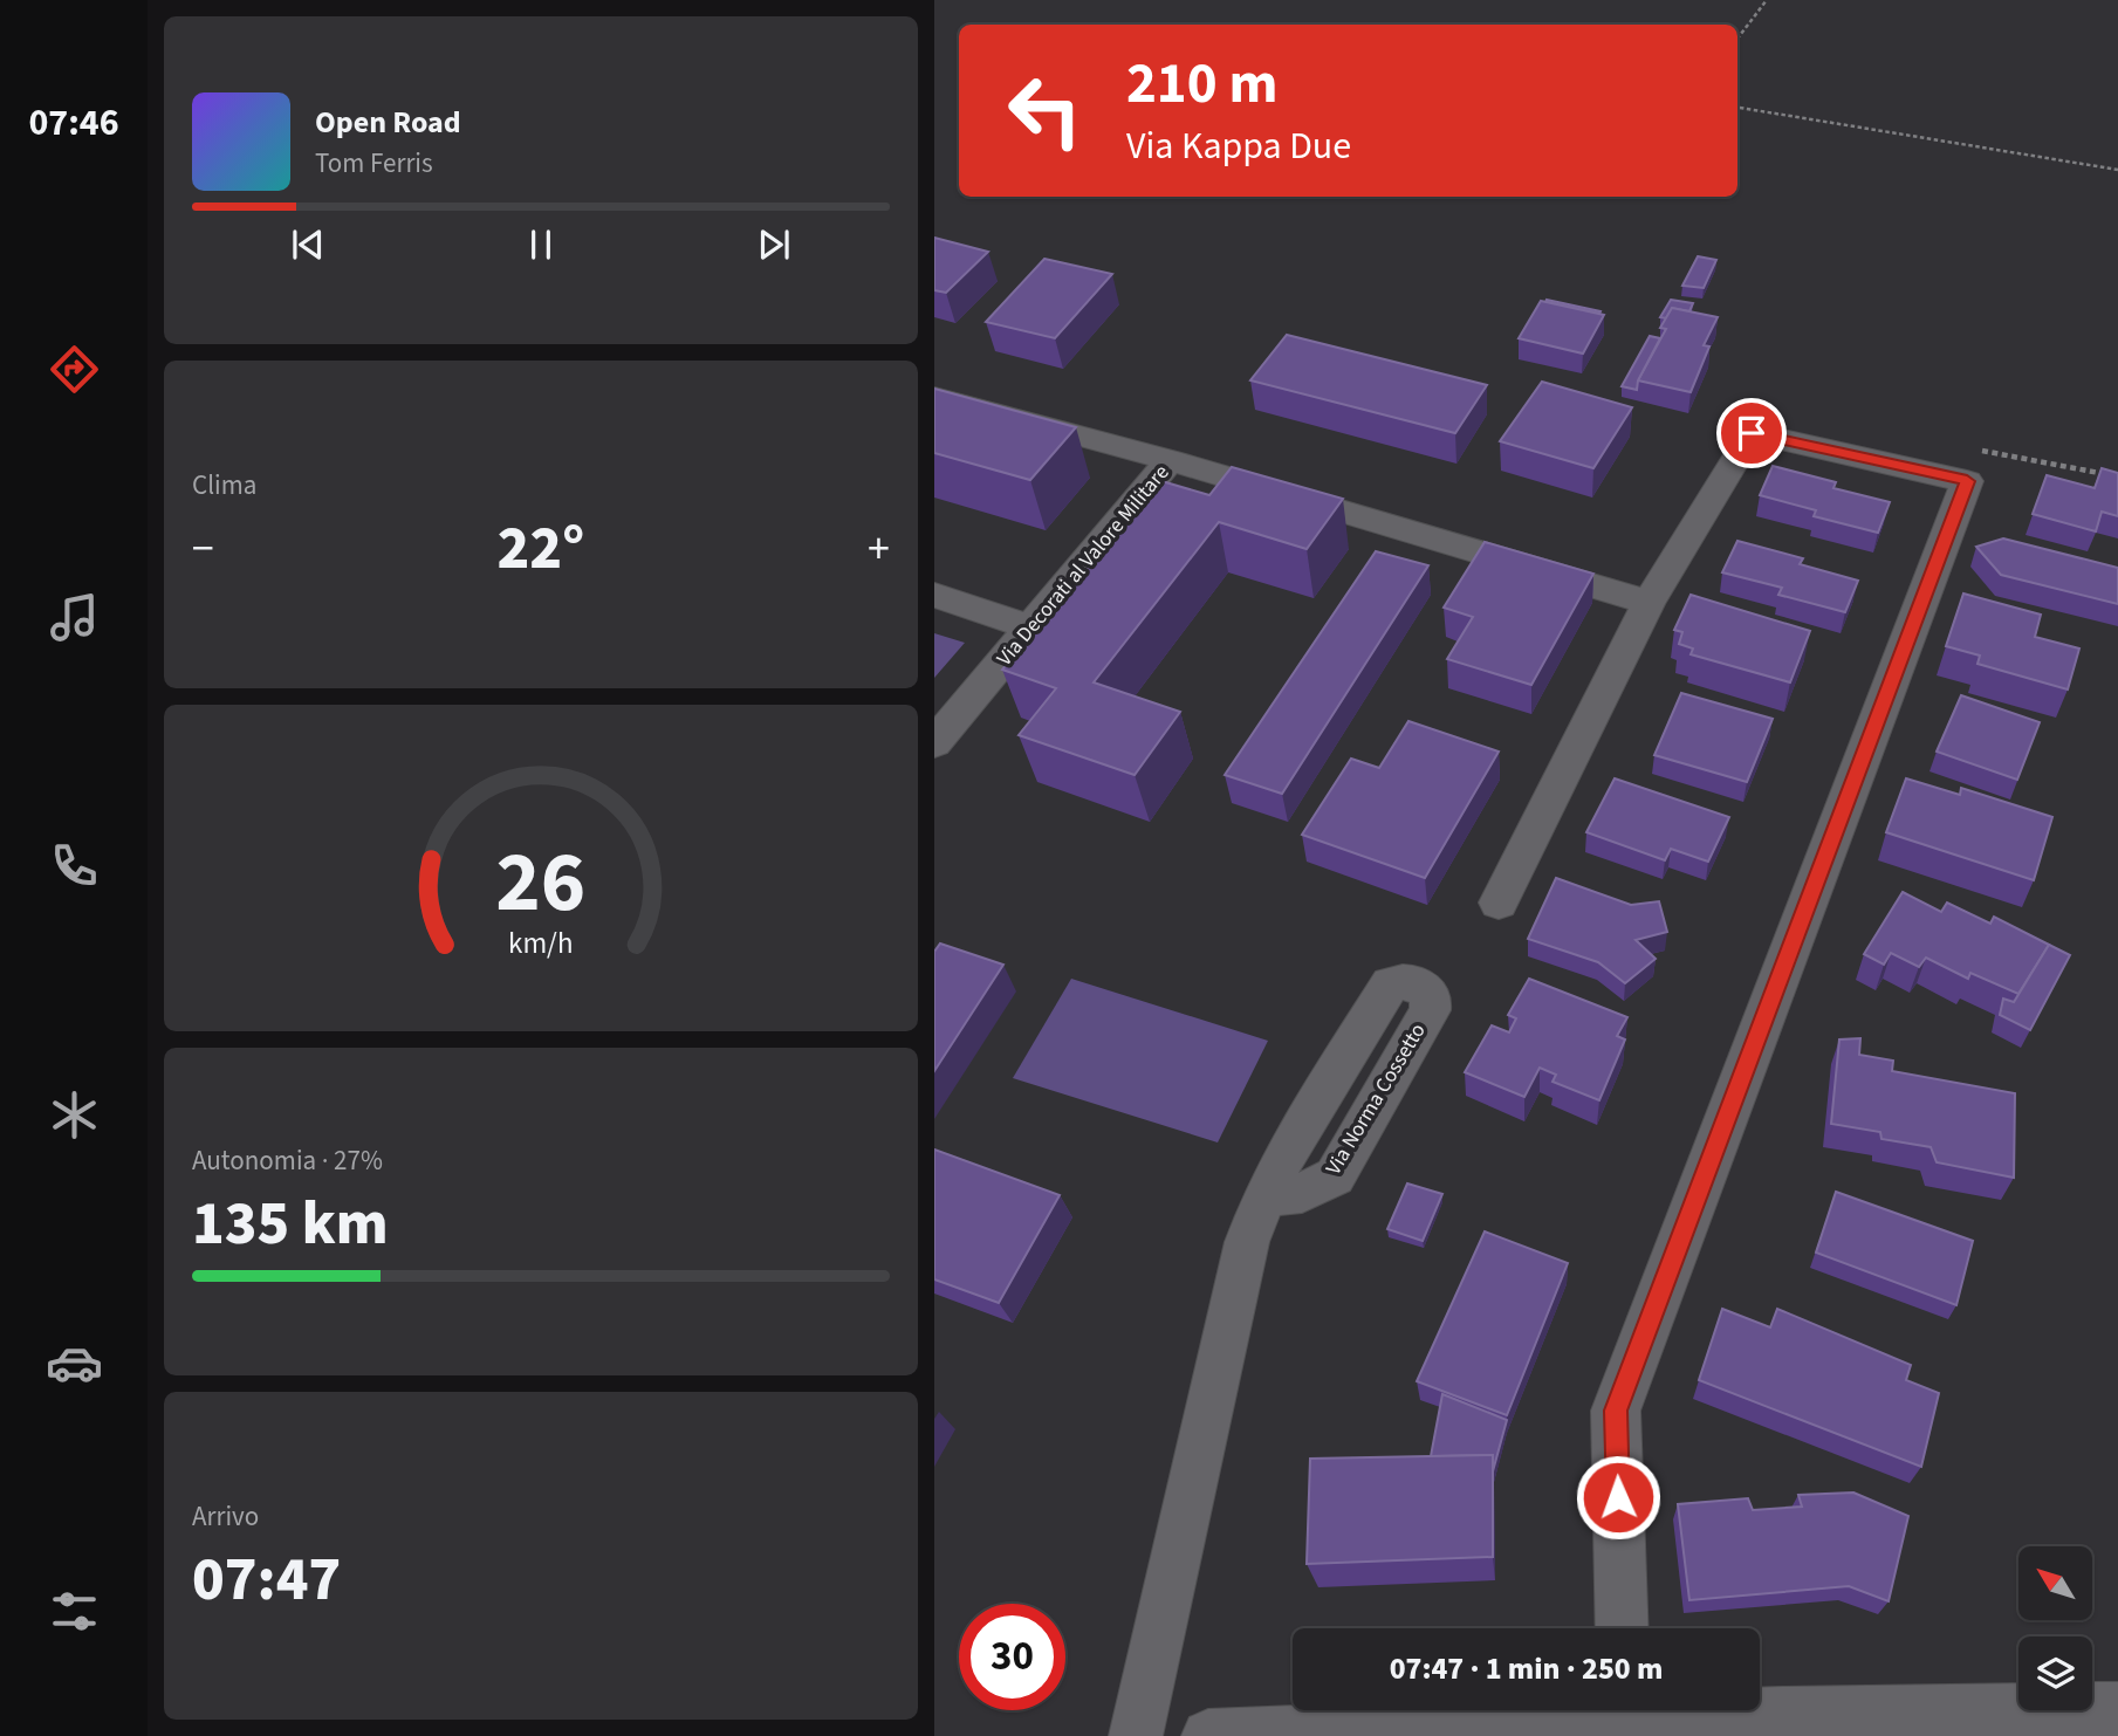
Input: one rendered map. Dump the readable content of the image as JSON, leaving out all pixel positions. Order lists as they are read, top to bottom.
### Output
{
  "streets": {
    "street": ["Via Decorati al Valore Militare", "Via Norma Cossetto"]
  },
  "north": "top left",
  "page": {
    "tabs": "07:46",
    "turn": ["210 m", "Via Kappa Due"],
    "song": ["Open Road", "Tom Ferris"],
    "tile": [
      "Clima",
      ["Autonomia · 27%", "135 km"],
      ["Arrivo", "07:47"]
    ],
    "heat": ["−", "22°", "+"],
    "limit": "30",
    "trip": "07:47 · 1 min · 250 m",
    "gauge": ["26", "km/h"]
  }
}
